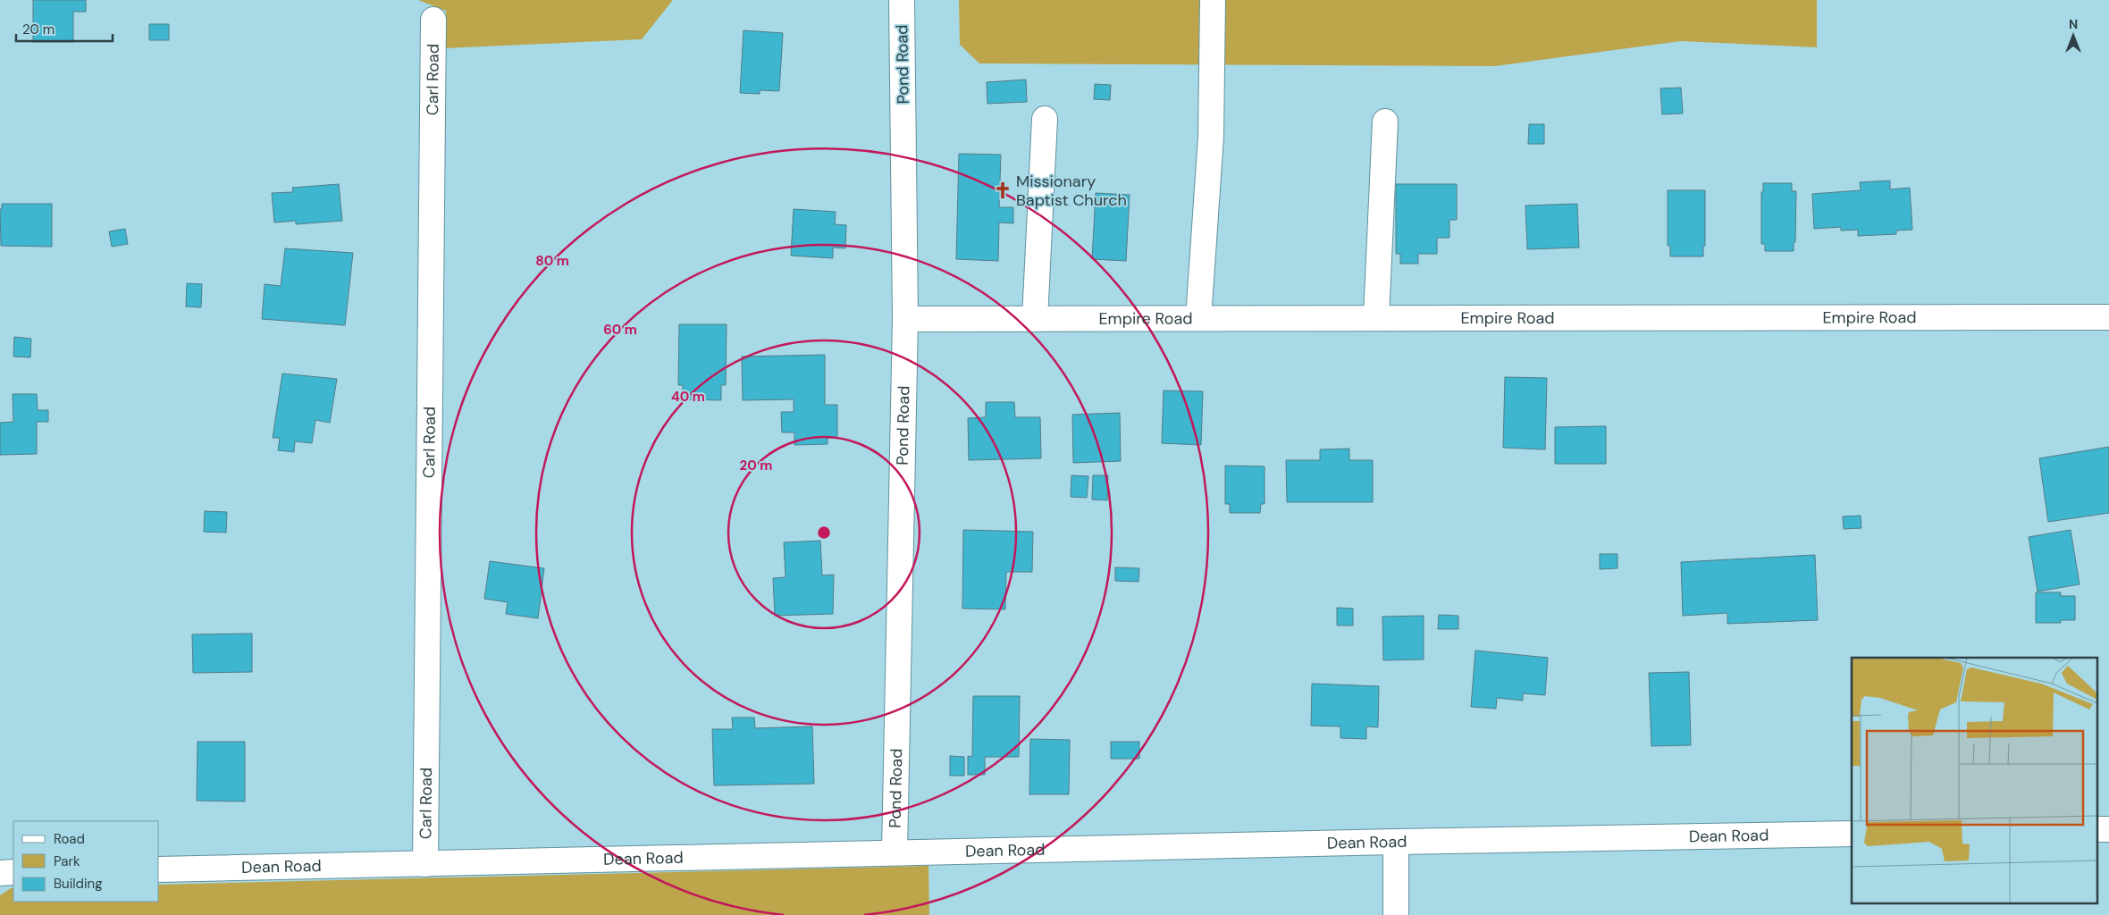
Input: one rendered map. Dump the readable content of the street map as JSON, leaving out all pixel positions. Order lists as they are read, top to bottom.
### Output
{
  "streets": {
    "street": [
      "Pond Road",
      "Carl Road",
      "Empire Road",
      "Dean Road"
    ]
  },
  "crossings": [
    ["Pond Road", "Empire Road"],
    ["Pond Road", "Dean Road"],
    ["Carl Road", "Dean Road"]
  ],
  "places": {
    "church": ["Missionary Baptist Church"]
  },
  "legend": ["Road", "Park", "Building"],
  "scale_bar": "20 m",
  "north": "top",
  "rings": [
    "80 m",
    "60 m",
    "40 m",
    "20 m"
  ]
}
